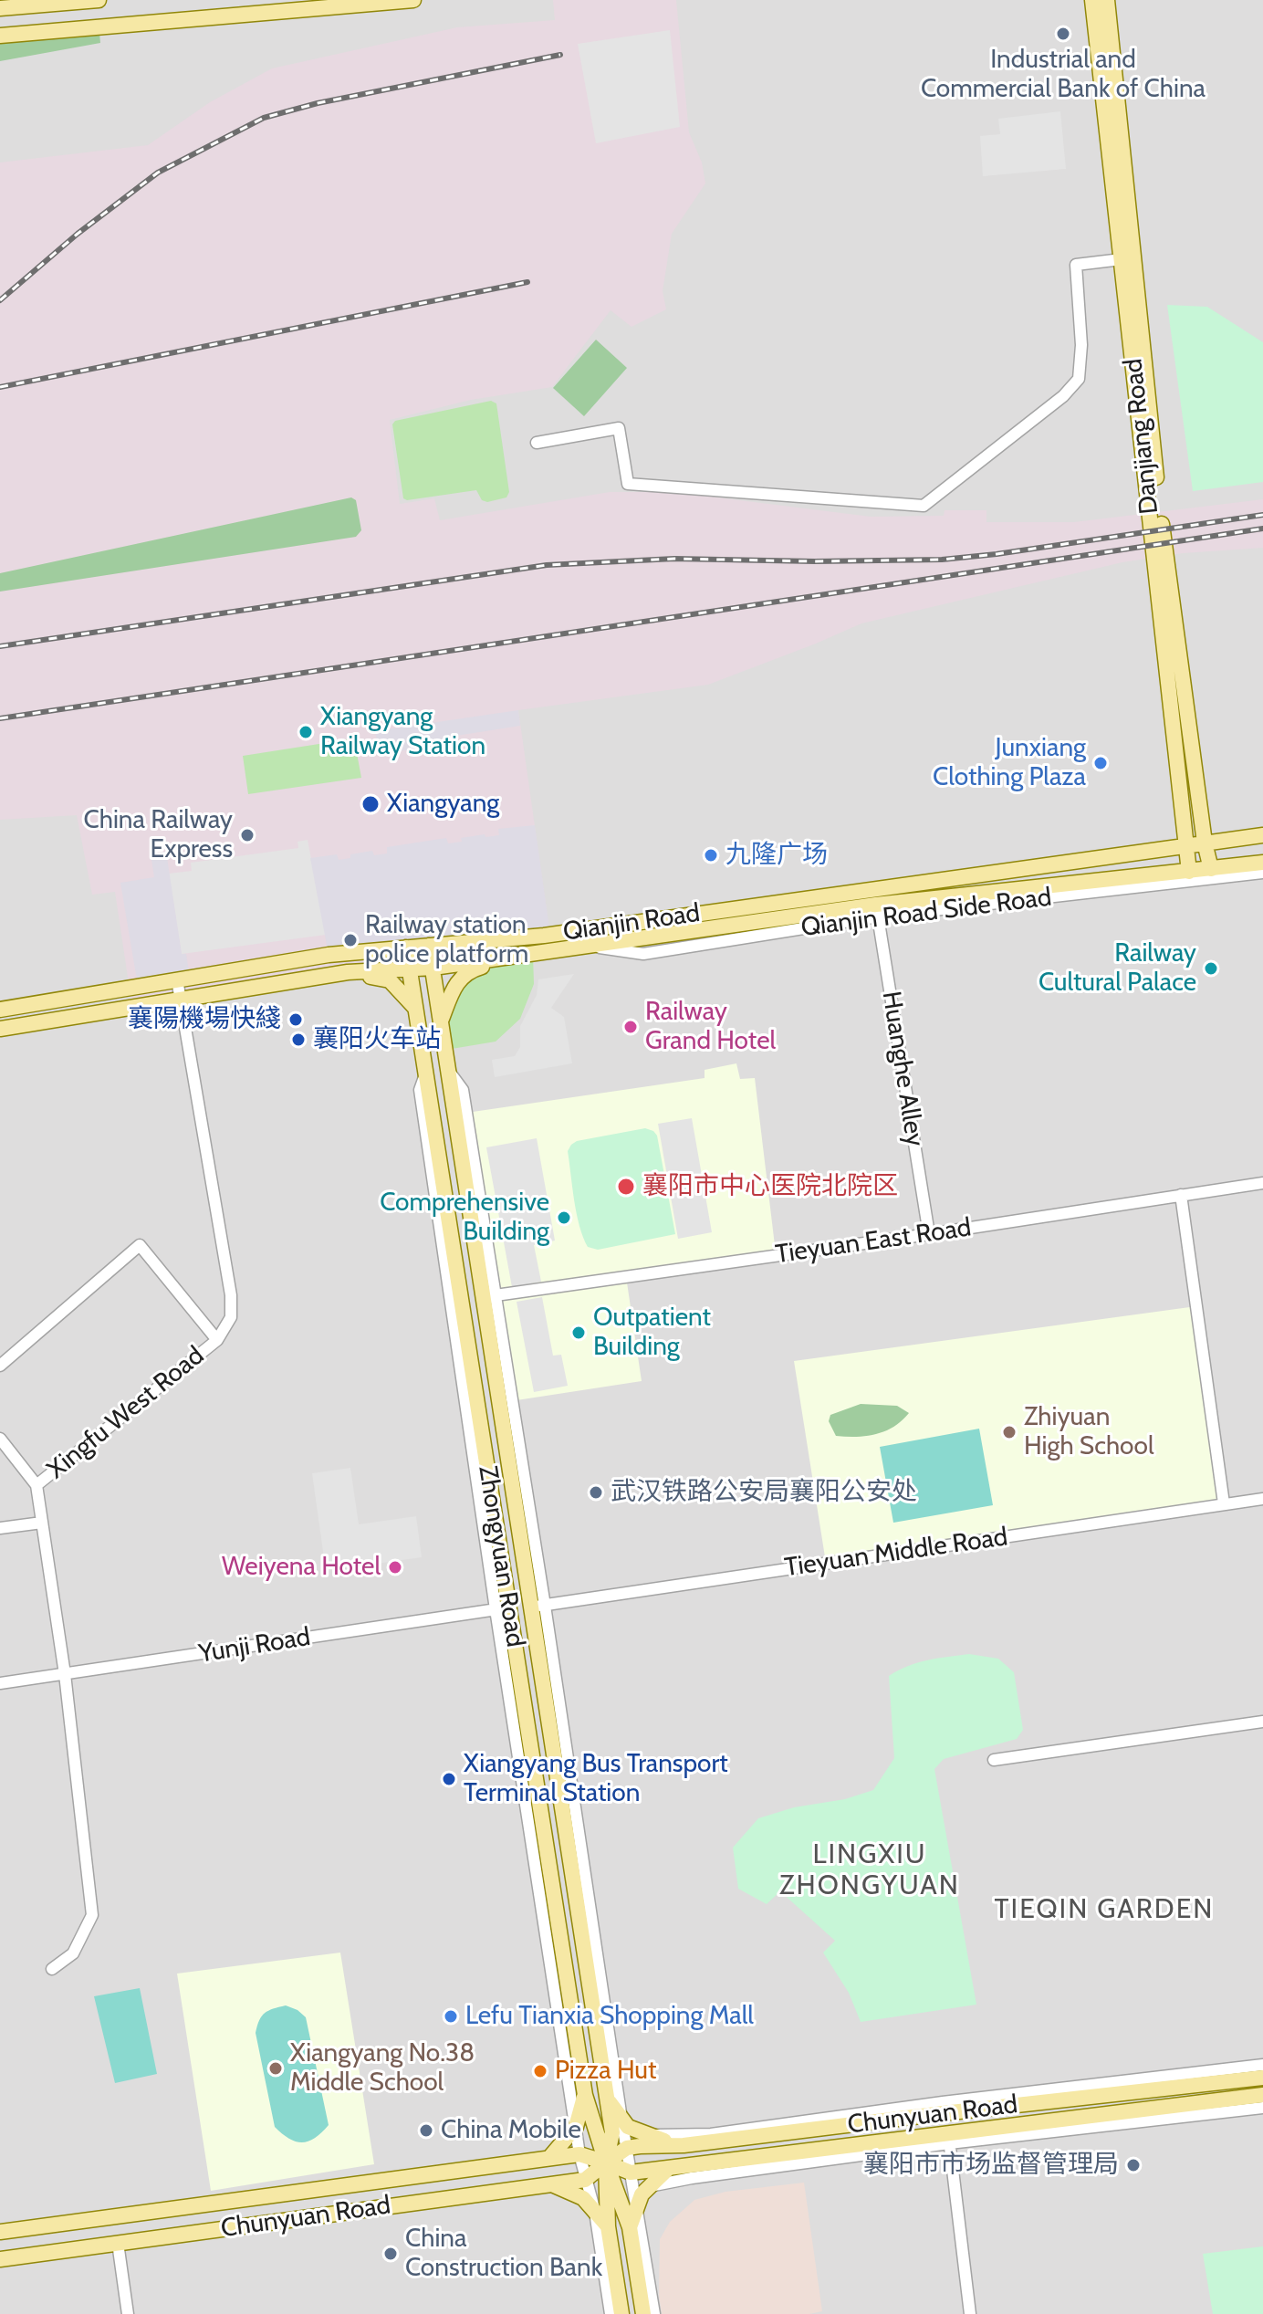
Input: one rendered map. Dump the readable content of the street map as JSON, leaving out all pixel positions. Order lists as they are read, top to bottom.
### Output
{
  "streets": {
    "main road": [
      "Danjiang Road",
      "Qianjin Road",
      "Zhongyuan Road",
      "Chunyuan Road"
    ],
    "street": [
      "Qianjin Road Side Road",
      "Huanghe Alley",
      "Tieyuan East Road",
      "Xingfu West Road",
      "Tieyuan Middle Road",
      "Yunji Road"
    ]
  },
  "crossings": [
    ["Danjiang Road", "Qianjin Road"],
    ["Qianjin Road Side Road", "Qianjin Road"],
    ["Qianjin Road Side Road", "Huanghe Alley"],
    ["Qianjin Road", "Huanghe Alley"],
    ["Qianjin Road", "Xingfu West Road"],
    ["Qianjin Road", "Zhongyuan Road"],
    ["Huanghe Alley", "Tieyuan East Road"],
    ["Tieyuan East Road", "Zhongyuan Road"],
    ["Xingfu West Road", "Yunji Road"],
    ["Tieyuan Middle Road", "Zhongyuan Road"],
    ["Zhongyuan Road", "Yunji Road"],
    ["Zhongyuan Road", "Chunyuan Road"]
  ],
  "districts": ["LINGXIU ZHONGYUAN", "TIEQIN GARDEN"],
  "places": [
    "Industrial and Commercial Bank of China",
    "Xiangyang Railway Station",
    "Junxiang Clothing Plaza",
    "Xiangyang",
    "China Railway Express",
    "九隆广场",
    "Railway station police platform",
    "Railway Cultural Palace",
    "襄陽機場快綫",
    "Railway Grand Hotel",
    "襄阳火车站",
    "襄阳市中心医院北院区",
    "Comprehensive Building",
    "Outpatient Building",
    "Zhiyuan High School",
    "武汉铁路公安局襄阳公安处",
    "Weiyena Hotel",
    "Xiangyang Bus Transport Terminal Station",
    "Lefu Tianxia Shopping Mall",
    "Xiangyang No.38 Middle School",
    "Pizza Hut",
    "China Mobile",
    "襄阳市市场监督管理局",
    "China Construction Bank"
  ]
}
